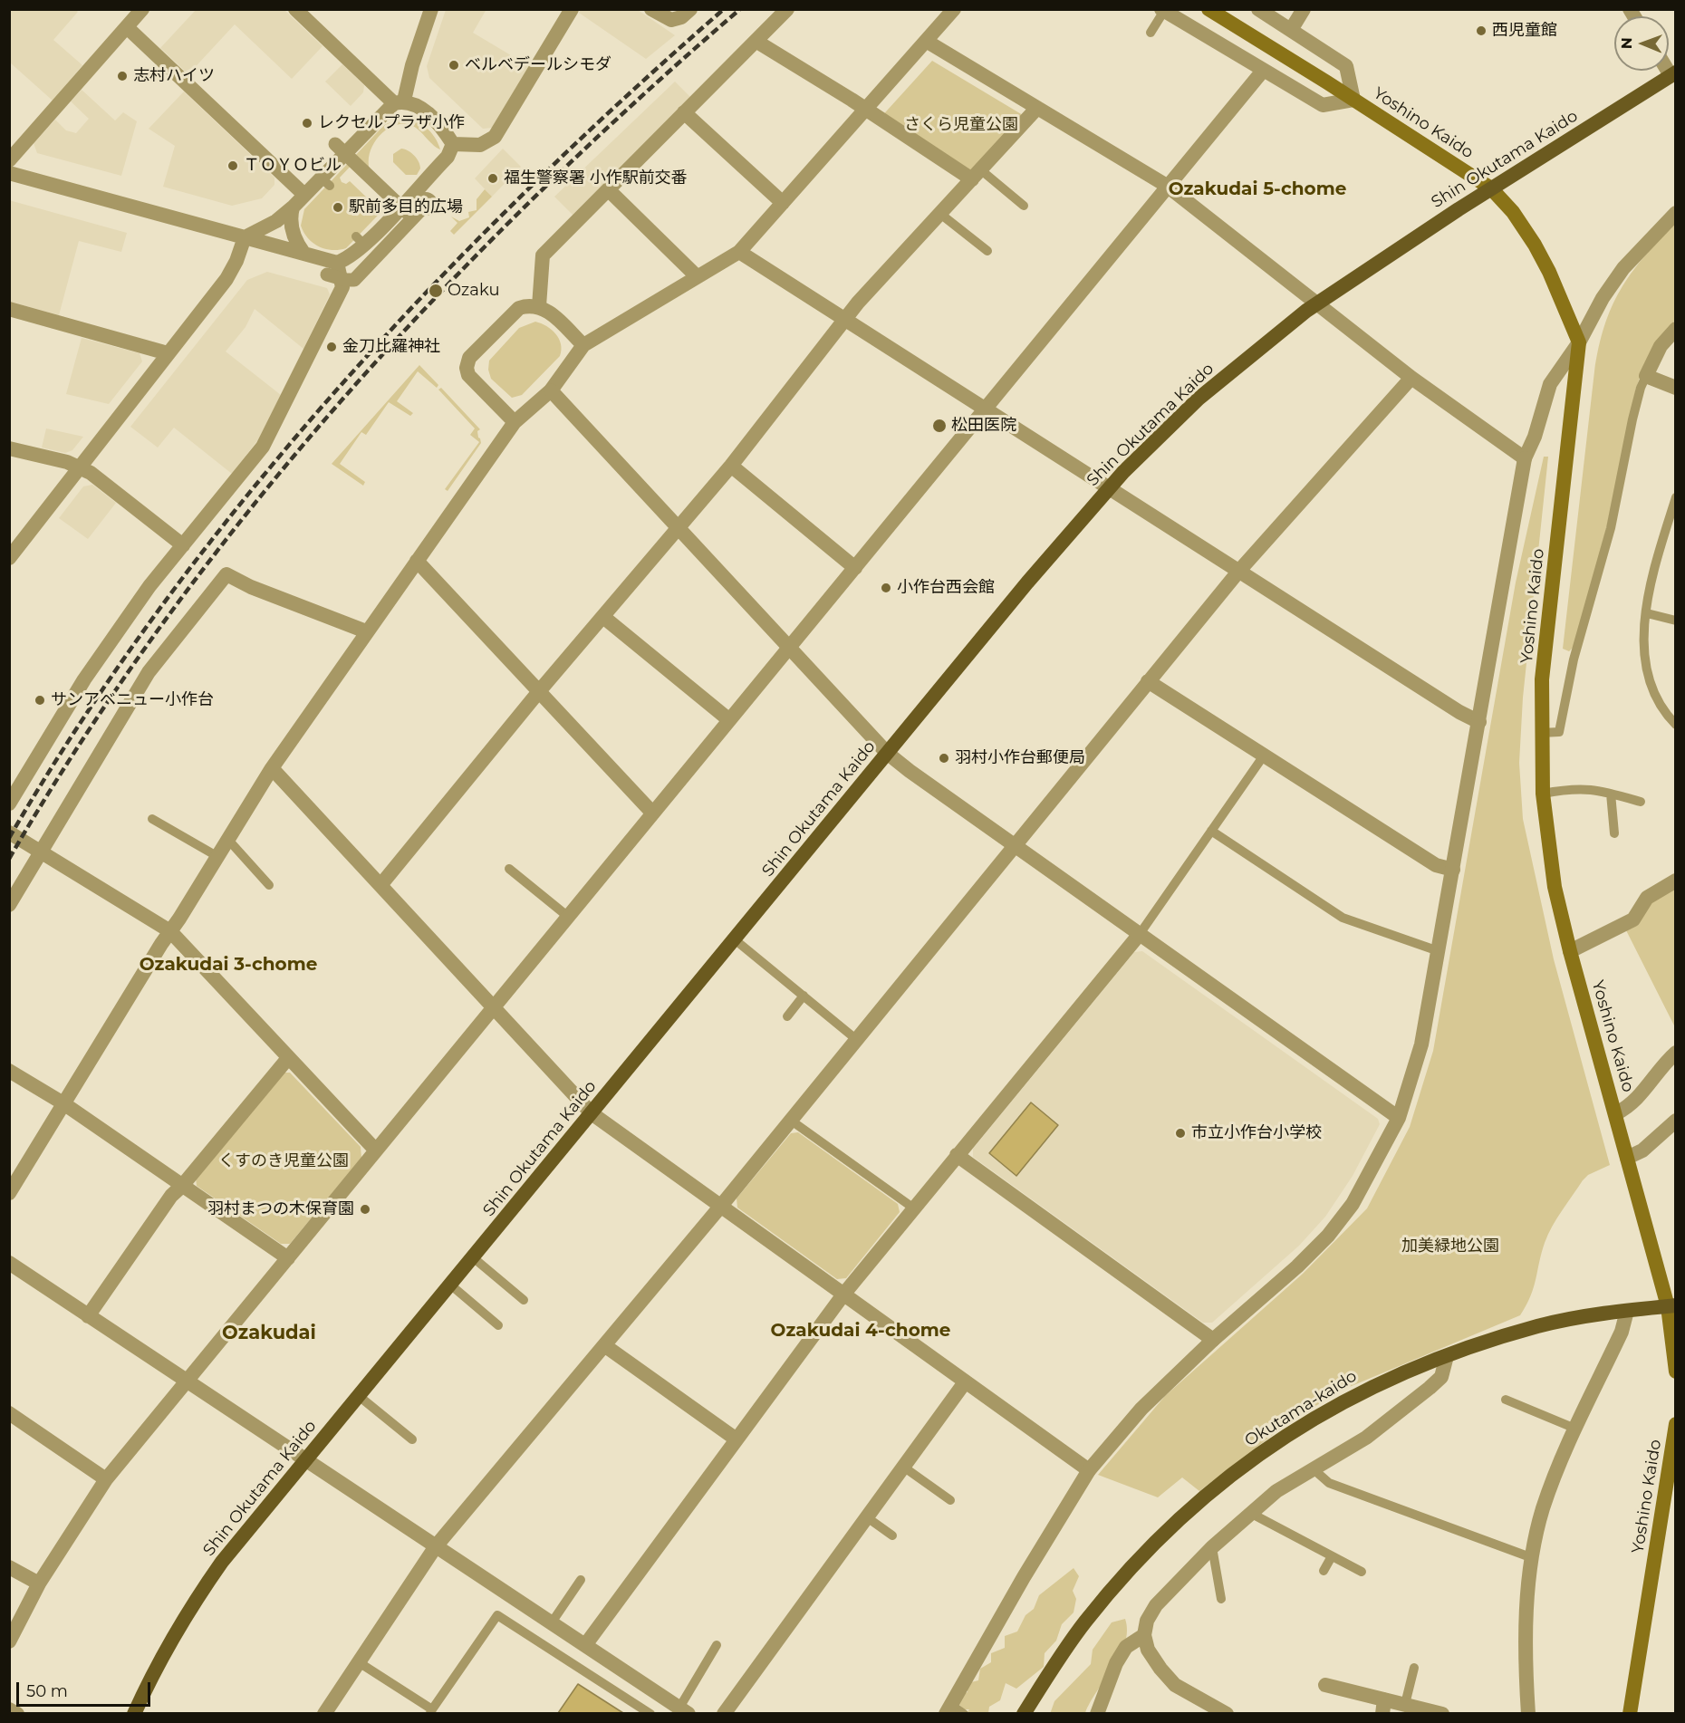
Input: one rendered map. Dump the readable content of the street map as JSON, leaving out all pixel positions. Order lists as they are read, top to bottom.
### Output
{
  "streets": {
    "main road": ["Yoshino Kaido", "Shin Okutama Kaido", "Okutama-kaido"]
  },
  "crossings": [
    ["Yoshino Kaido", "Shin Okutama Kaido"],
    ["Yoshino Kaido", "Okutama-kaido"]
  ],
  "districts": [
    "Ozakudai 5-chome",
    "Ozakudai 3-chome",
    "Ozakudai 4-chome",
    "Ozakudai"
  ],
  "parks": ["さくら児童公園", "くすのき児童公園", "加美緑地公園"],
  "places": [
    "西児童館",
    "ベルベデールシモダ",
    "志村ハイツ",
    "レクセルプラザ小作",
    "ＴＯＹＯビル",
    "福生警察署 小作駅前交番",
    "駅前多目的広場",
    "Ozaku",
    "金刀比羅神社",
    "松田医院",
    "小作台西会館",
    "サンアベニュー小作台",
    "羽村小作台郵便局",
    "市立小作台小学校",
    "羽村まつの木保育園"
  ],
  "scale_bar": "50 m",
  "north": "left"
}
